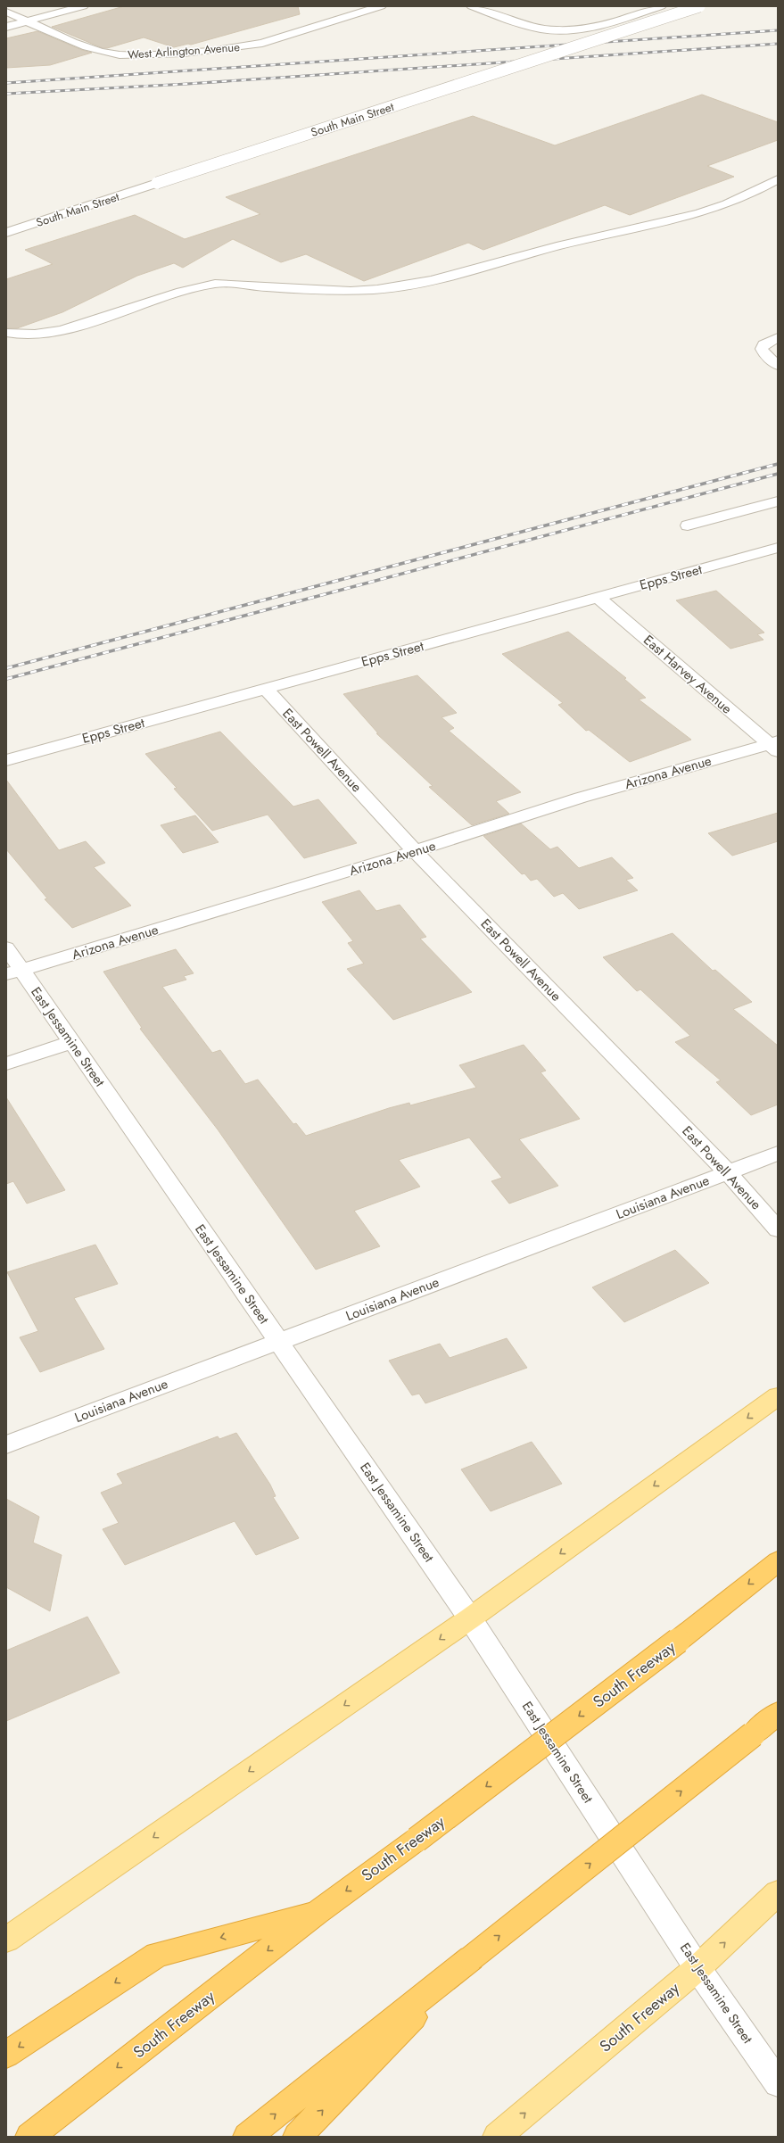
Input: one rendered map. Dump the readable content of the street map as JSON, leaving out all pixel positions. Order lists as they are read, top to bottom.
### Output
{
  "streets": {
    "highway": ["South Freeway"],
    "street": [
      "West Arlington Avenue",
      "South Main Street",
      "Epps Street",
      "East Harvey Avenue",
      "East Powell Avenue",
      "Arizona Avenue",
      "East Jessamine Street",
      "Louisiana Avenue"
    ]
  },
  "crossings": [
    ["Epps Street", "East Harvey Avenue"],
    ["Epps Street", "East Powell Avenue"],
    ["East Harvey Avenue", "Arizona Avenue"],
    ["East Powell Avenue", "Arizona Avenue"],
    ["East Powell Avenue", "Louisiana Avenue"],
    ["Arizona Avenue", "East Jessamine Street"],
    ["East Jessamine Street", "Louisiana Avenue"],
    ["East Jessamine Street", "South Freeway"]
  ]
}
